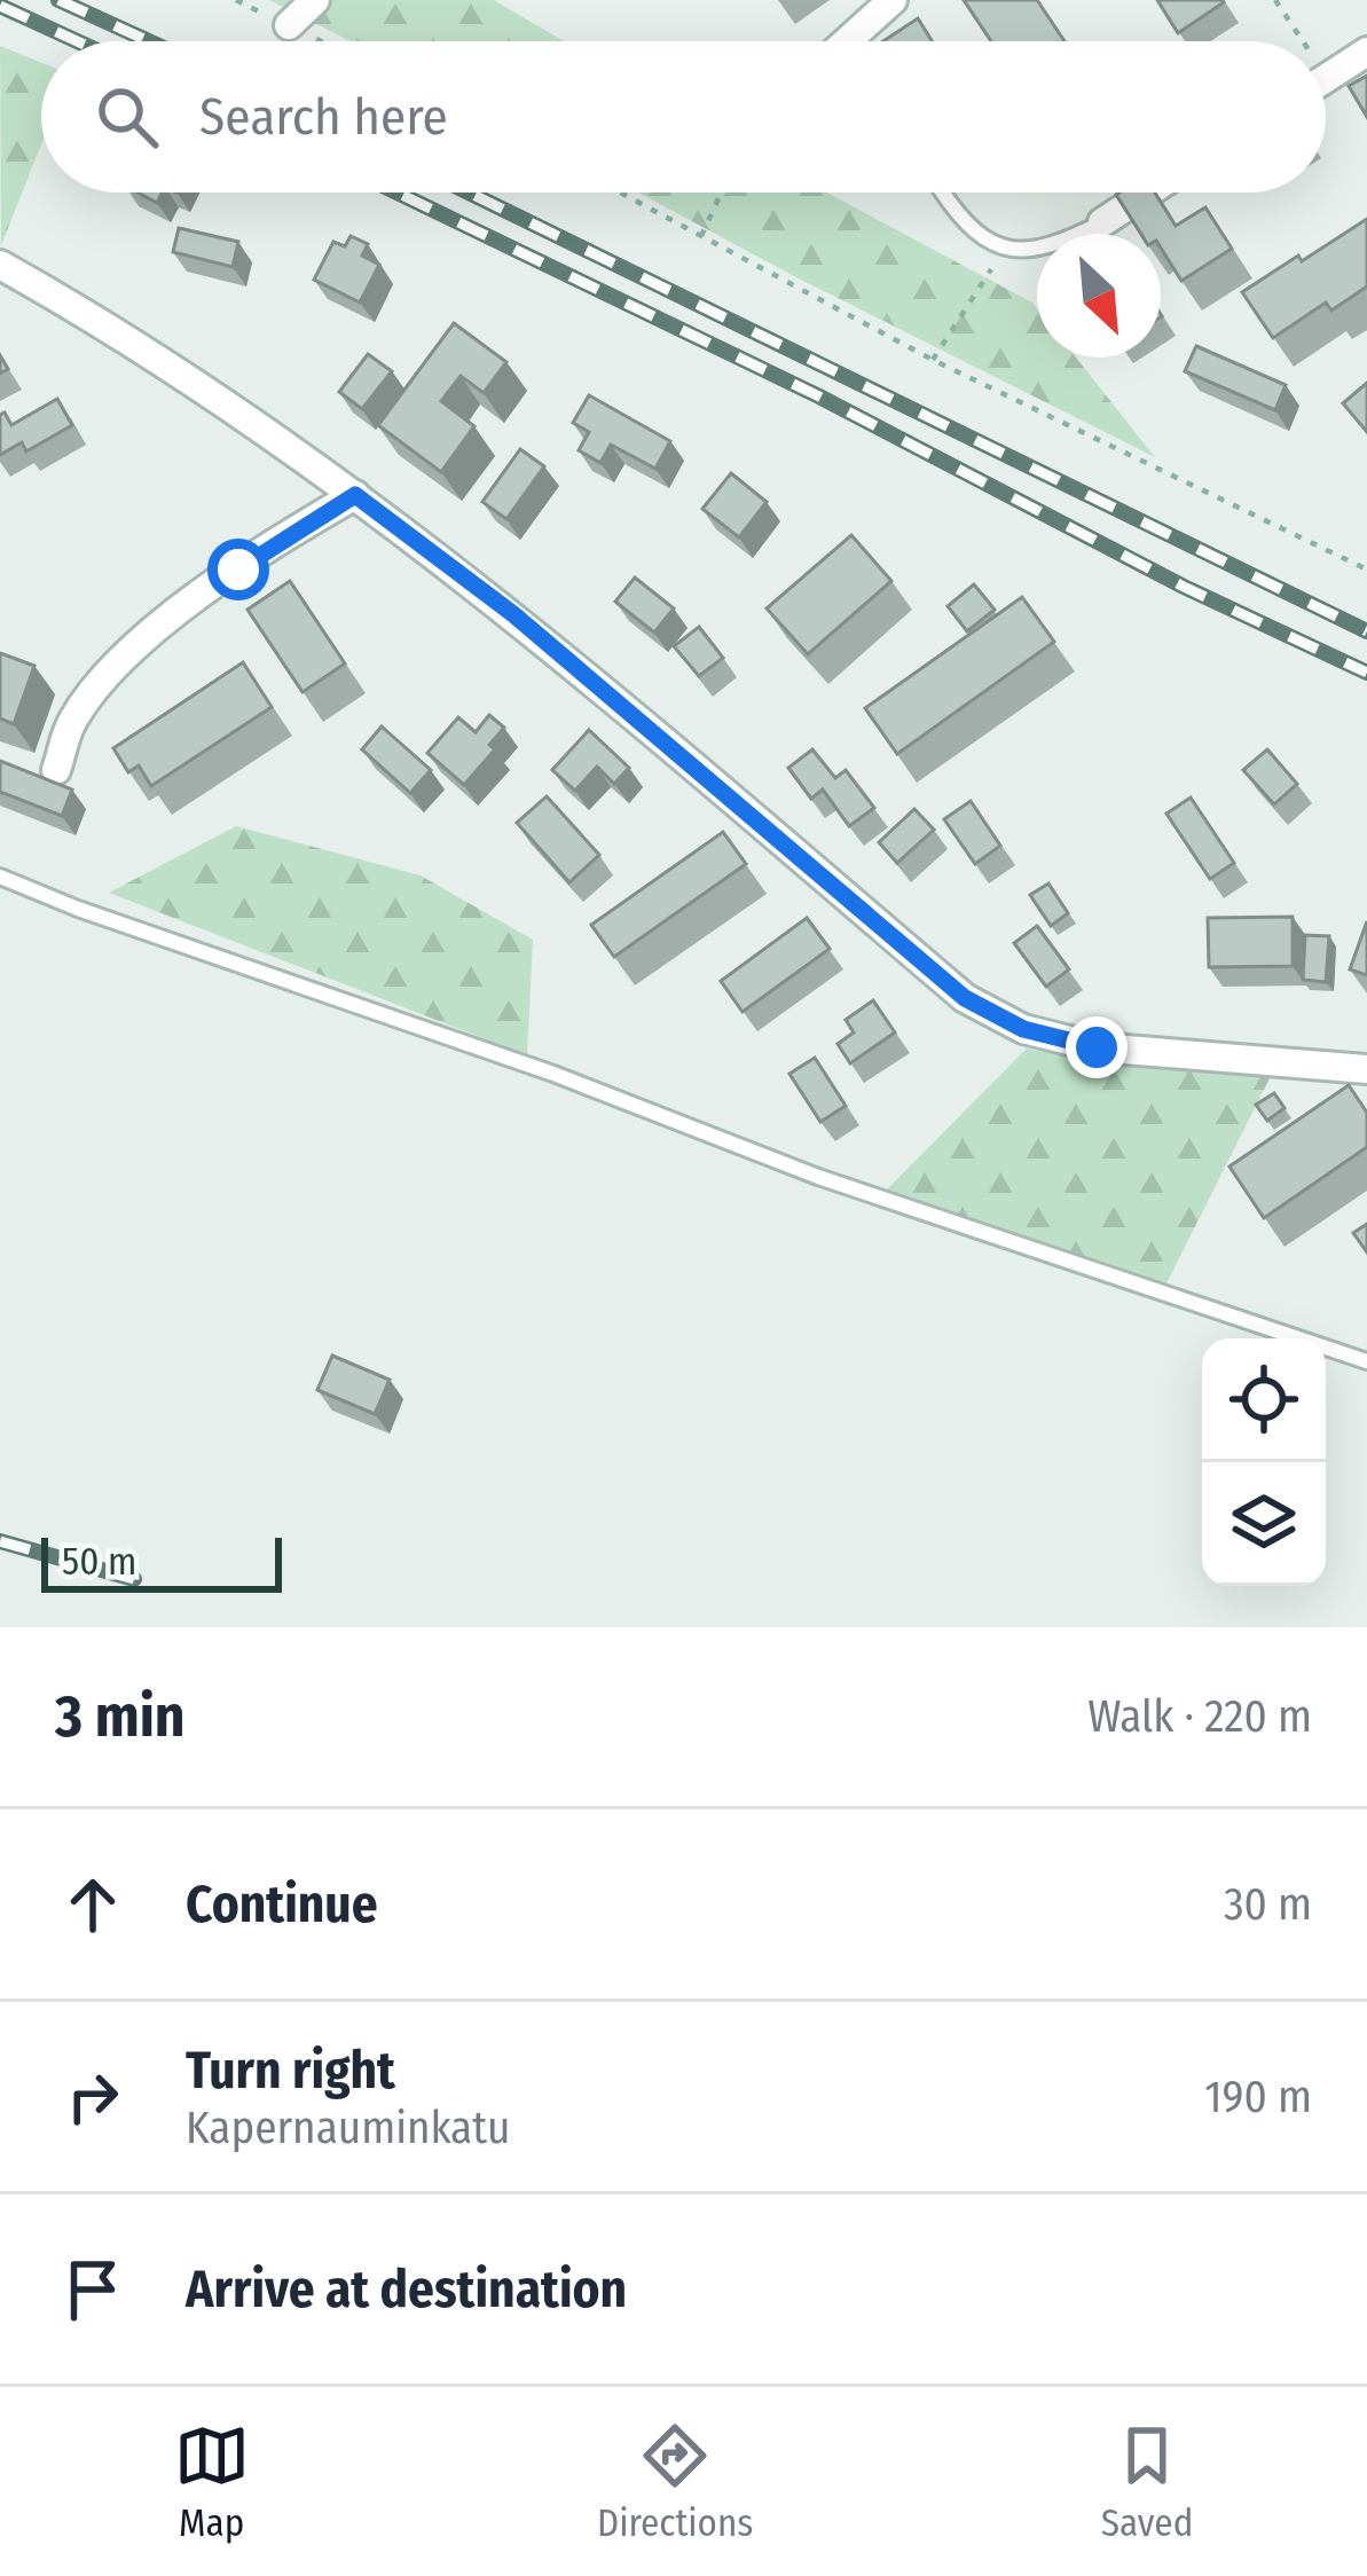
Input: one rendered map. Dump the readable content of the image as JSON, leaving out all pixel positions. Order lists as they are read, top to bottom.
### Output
{
  "scale_bar": "50 m",
  "north": "bottom right",
  "page": {
    "search": "Search here",
    "scale": "50 m",
    "heading": ["3 min", "Walk · 220 m"],
    "list": [
      ["Continue", "30 m"],
      ["Turn right", "Kapernauminkatu", "190 m"],
      "Arrive at destination"
    ],
    "nav": ["Map", "Directions", "Saved"]
  }
}
